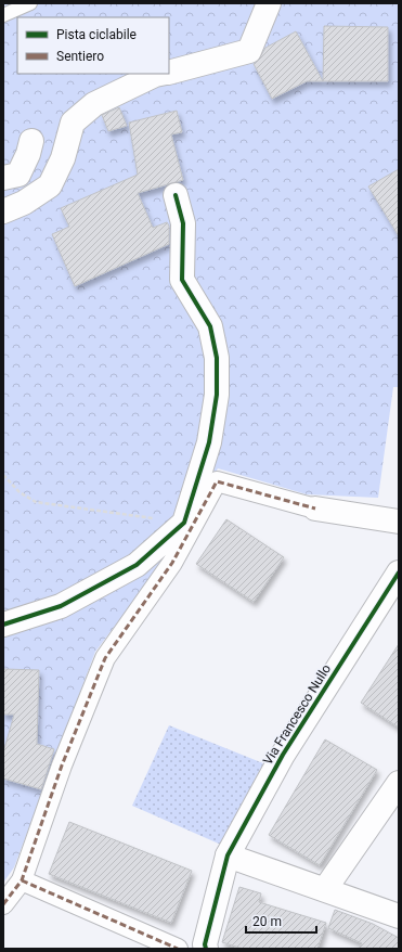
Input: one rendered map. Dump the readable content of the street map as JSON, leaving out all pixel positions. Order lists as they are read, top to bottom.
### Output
{
  "streets": {
    "street": ["Via Francesco Nullo"]
  },
  "legend": ["Pista ciclabile", "Sentiero"],
  "scale_bar": "20 m"
}
